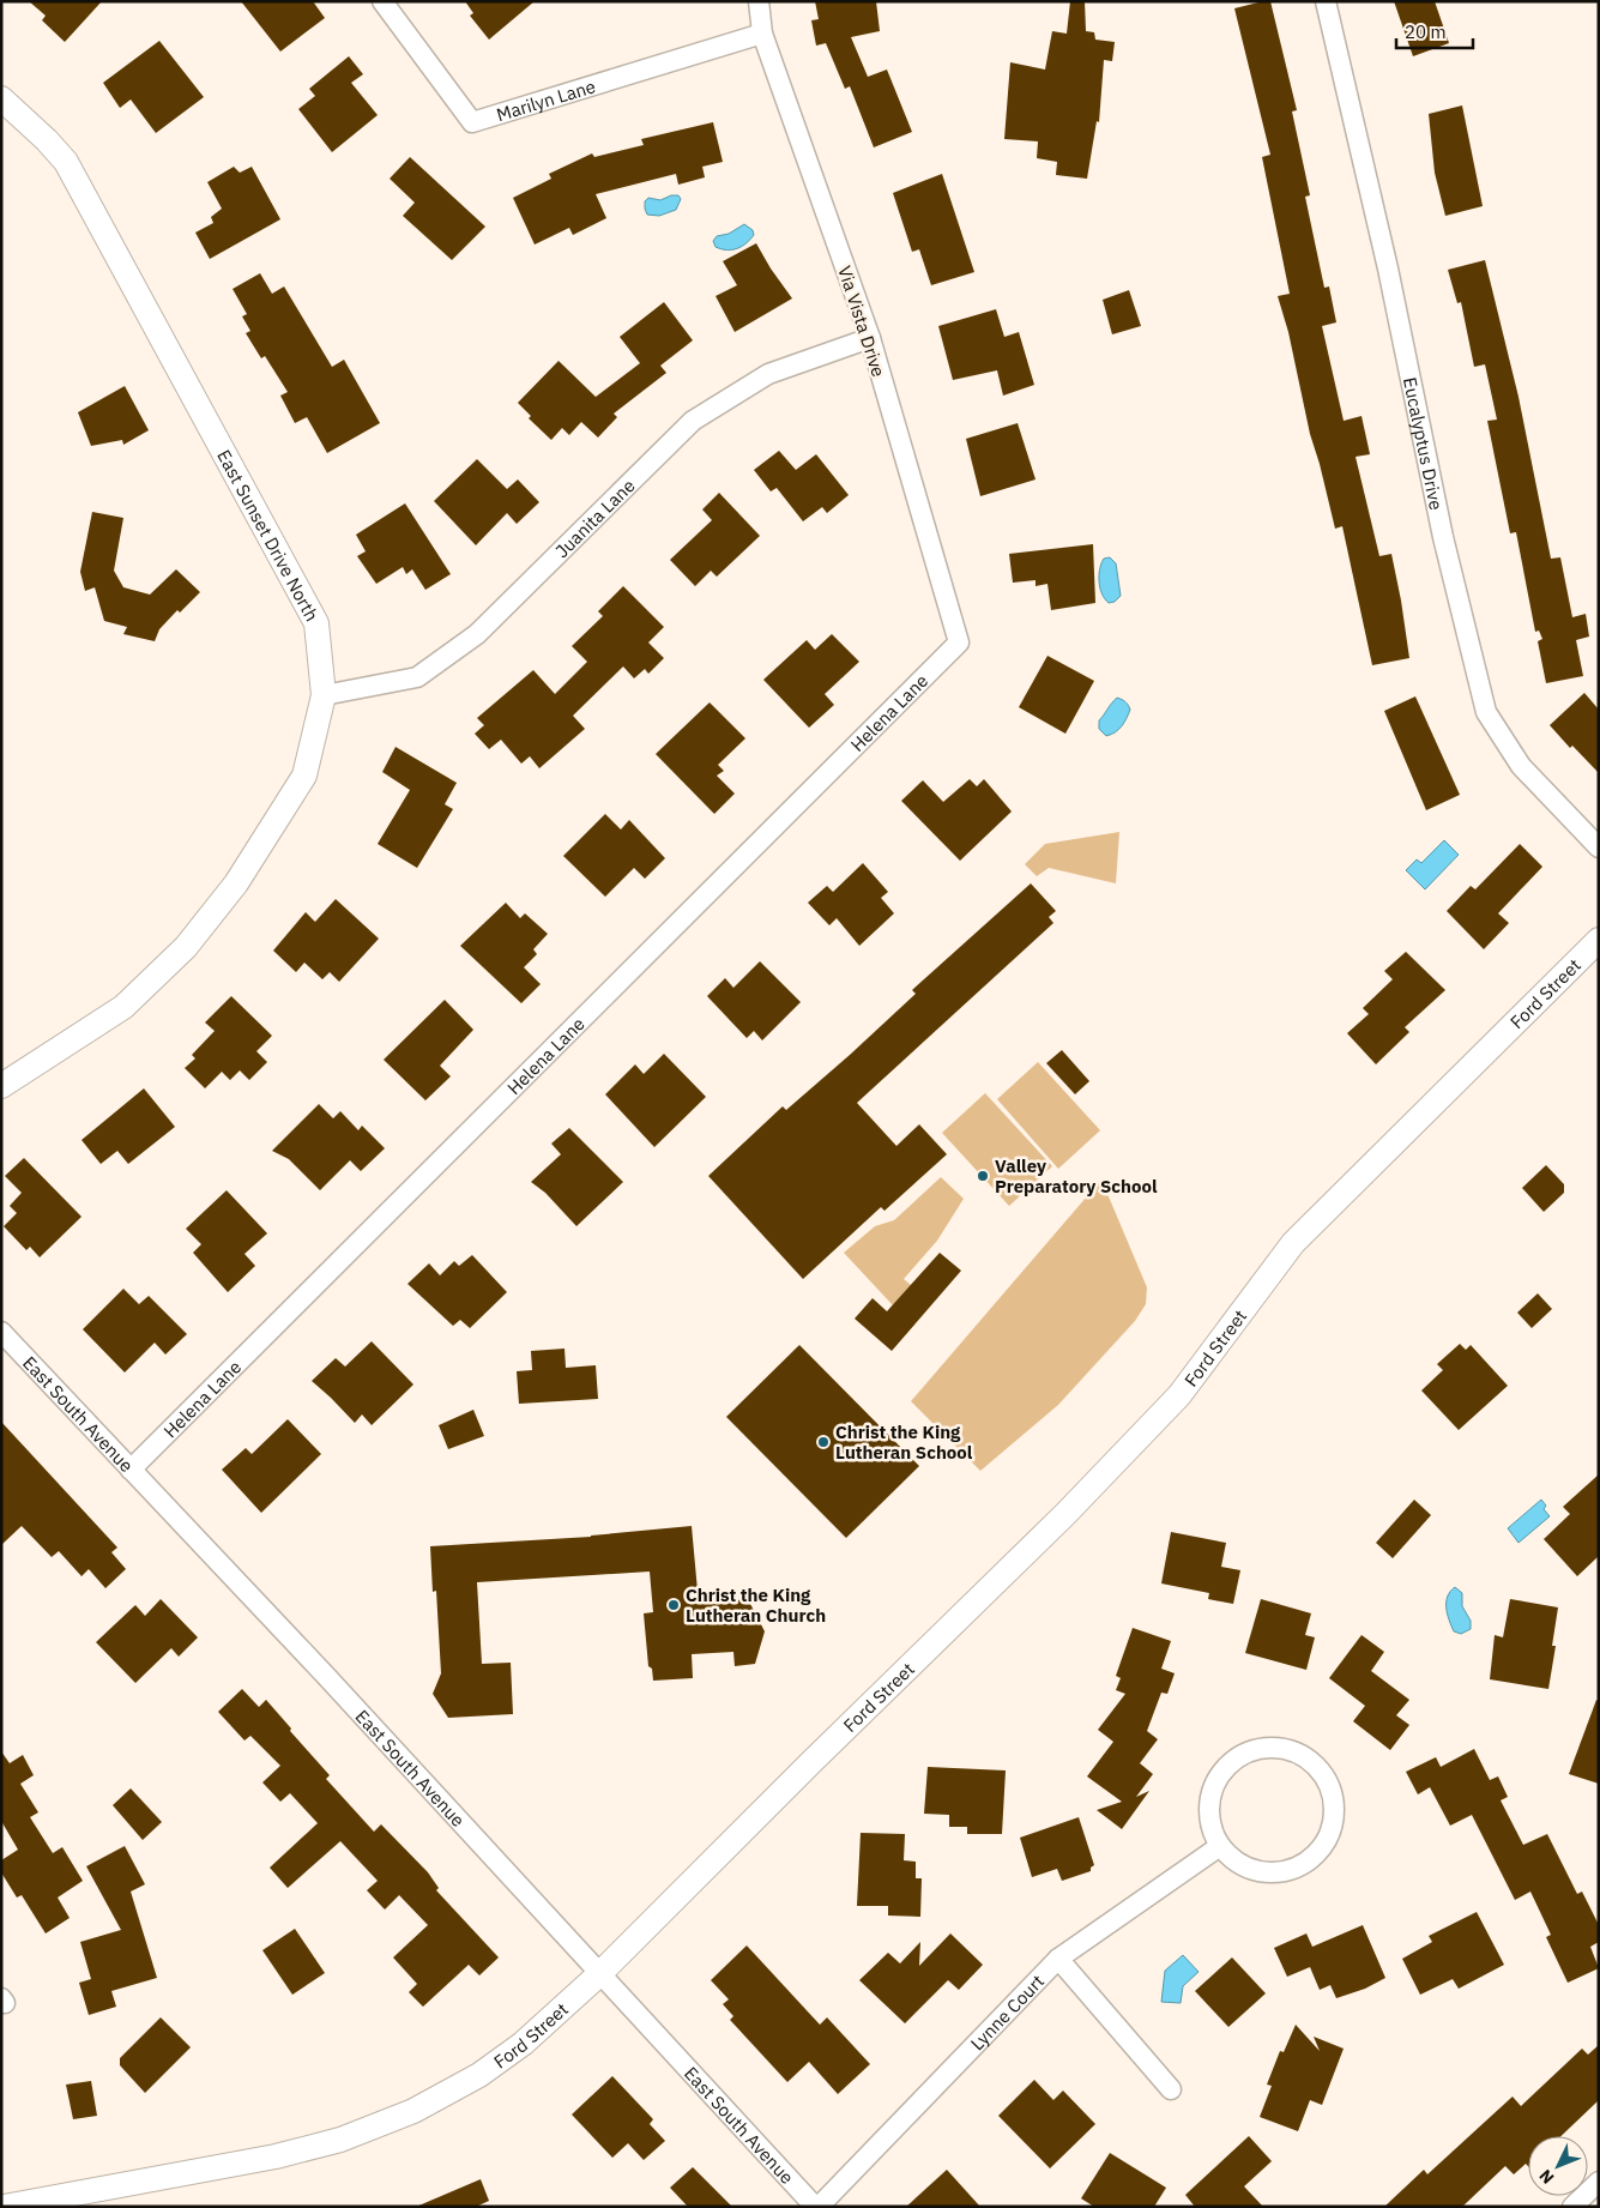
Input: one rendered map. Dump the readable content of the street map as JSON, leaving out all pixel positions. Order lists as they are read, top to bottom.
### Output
{
  "streets": {
    "street": [
      "Marilyn Lane",
      "Via Vista Drive",
      "Eucalyptus Drive",
      "Juanita Lane",
      "East Sunset Drive North",
      "Helena Lane",
      "Ford Street",
      "East South Avenue",
      "Lynne Court"
    ]
  },
  "crossings": [
    ["Marilyn Lane", "Via Vista Drive"],
    ["Via Vista Drive", "Juanita Lane"],
    ["Via Vista Drive", "Helena Lane"],
    ["Juanita Lane", "East Sunset Drive North"],
    ["Helena Lane", "East South Avenue"],
    ["Ford Street", "East South Avenue"],
    ["East South Avenue", "Lynne Court"]
  ],
  "places": ["Valley Preparatory School", "Christ the King Lutheran School", "Christ the King Lutheran Church"],
  "scale_bar": "20 m",
  "north": "bottom left"
}
